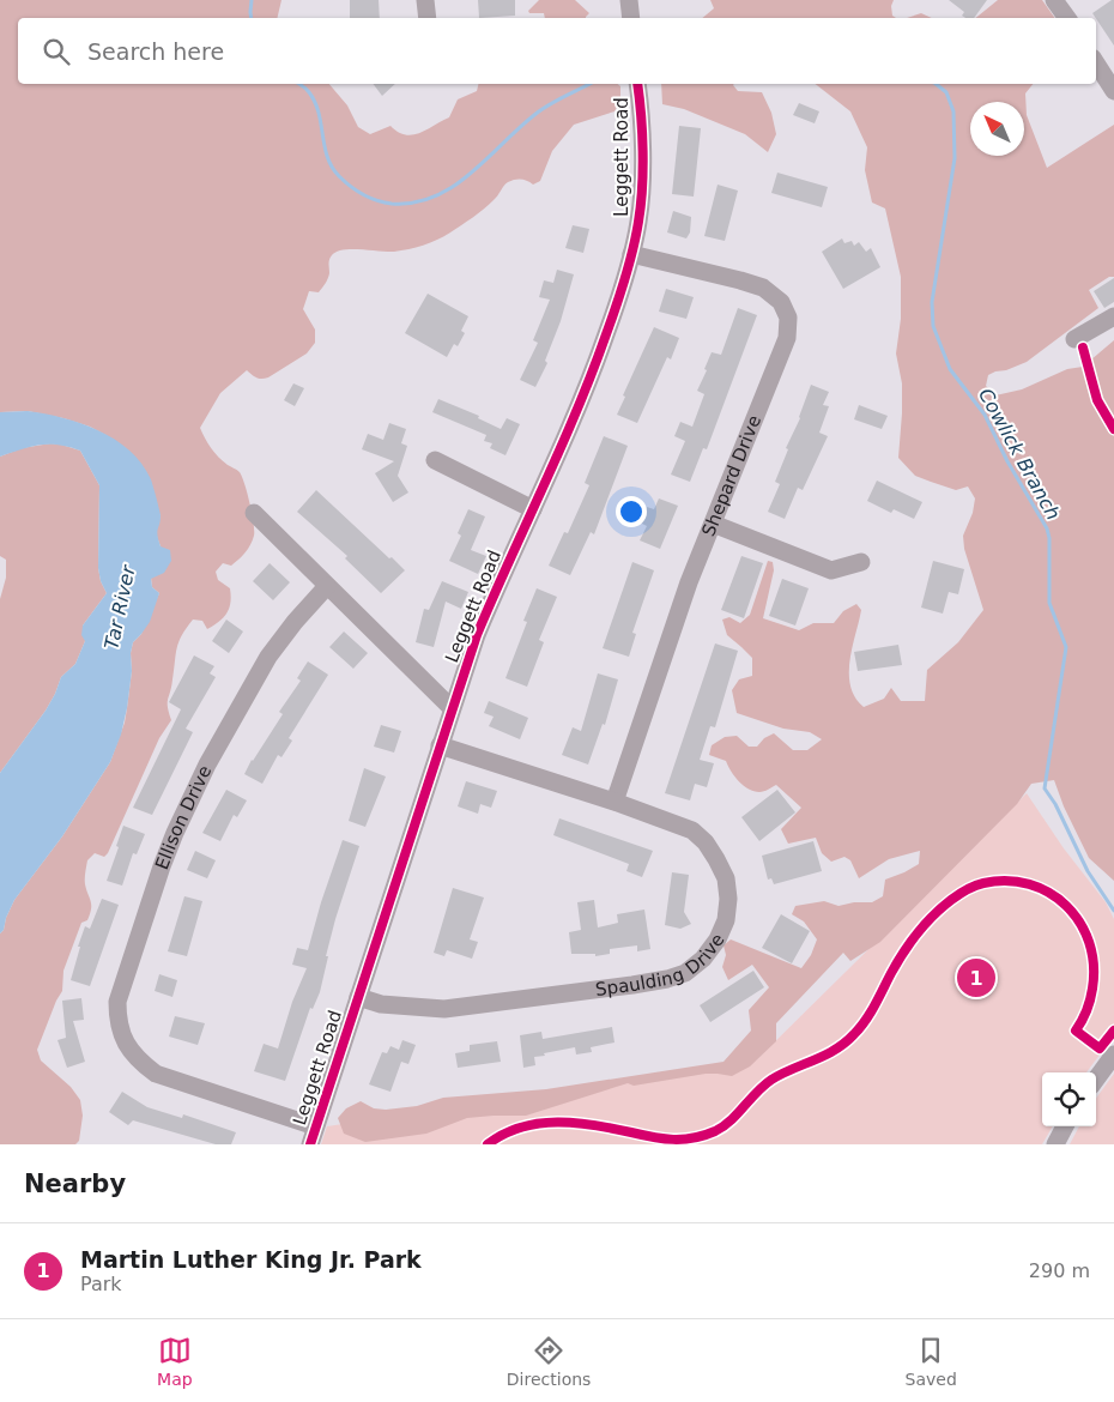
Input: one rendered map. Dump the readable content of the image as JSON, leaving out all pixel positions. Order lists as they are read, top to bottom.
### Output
{
  "streets": {
    "street": [
      "Leggett Road",
      "Shepard Drive",
      "Ellison Drive",
      "Spaulding Drive"
    ]
  },
  "crossings": [
    ["Leggett Road", "Shepard Drive"],
    ["Leggett Road", "Ellison Drive"],
    ["Leggett Road", "Spaulding Drive"],
    ["Shepard Drive", "Spaulding Drive"]
  ],
  "water": ["Cowlick Branch", "Tar River"],
  "north": "top left",
  "page": {
    "search": "Search here",
    "pins": "1",
    "heading": "Nearby",
    "list": [
      {
        "mark": "1",
        "name": "Martin Luther King Jr. Park",
        "note": "Park",
        "value": "290 m"
      }
    ],
    "nav": ["Map", "Directions", "Saved"]
  }
}
